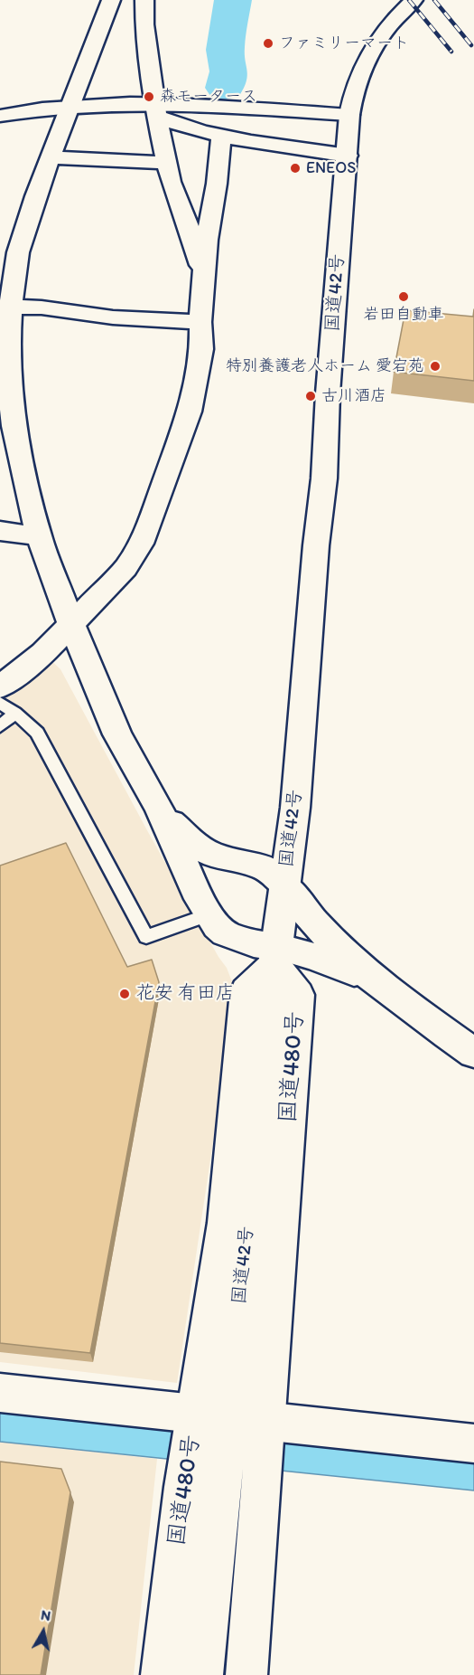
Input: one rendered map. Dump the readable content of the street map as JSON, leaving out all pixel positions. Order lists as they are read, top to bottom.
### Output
{
  "streets": {
    "main road": ["国道42号", "国道480号"]
  },
  "crossings": [
    ["国道42号", "国道480号"]
  ],
  "places": [
    "ファミリーマート",
    "森モータース",
    "ENEOS",
    "岩田自動車",
    "特別養護老人ホーム 愛宕苑",
    "古川酒店",
    "花安 有田店"
  ],
  "north": "top"
}
